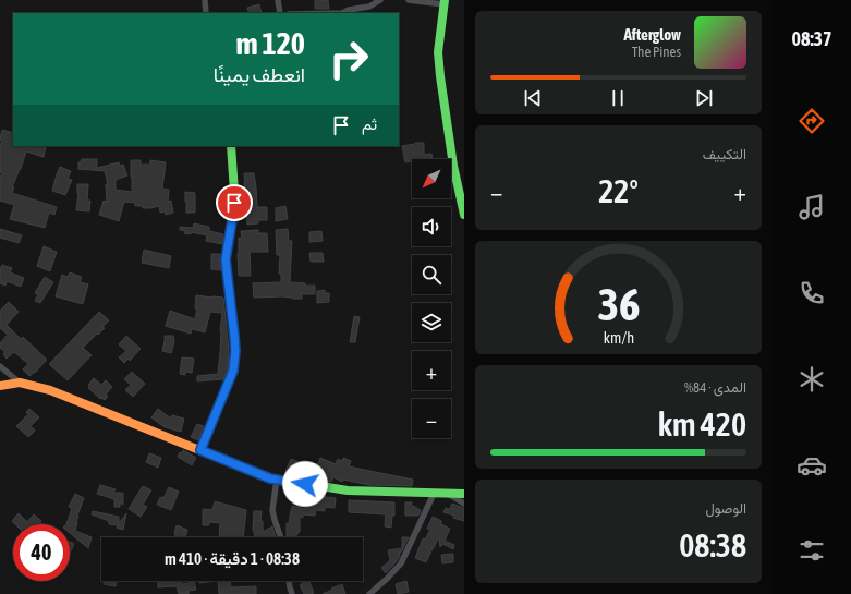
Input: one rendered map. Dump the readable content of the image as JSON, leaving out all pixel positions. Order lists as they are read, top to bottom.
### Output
{
  "north": "bottom left",
  "page": {
    "tabs": "08:37",
    "turn": ["120 m", "انعطف يمينًا"],
    "song": ["Afterglow", "The Pines"],
    "then": "ثم",
    "tile": [
      "التكييف",
      ["المدى · 84%", "420 km"],
      ["الوصول", "08:38"]
    ],
    "map_buttons": ["+", "−"],
    "heat": ["−", "22°", "+"],
    "limit": "40",
    "trip": "08:38 · 1 دقيقة · 410 m",
    "gauge": ["36", "km/h"]
  }
}
